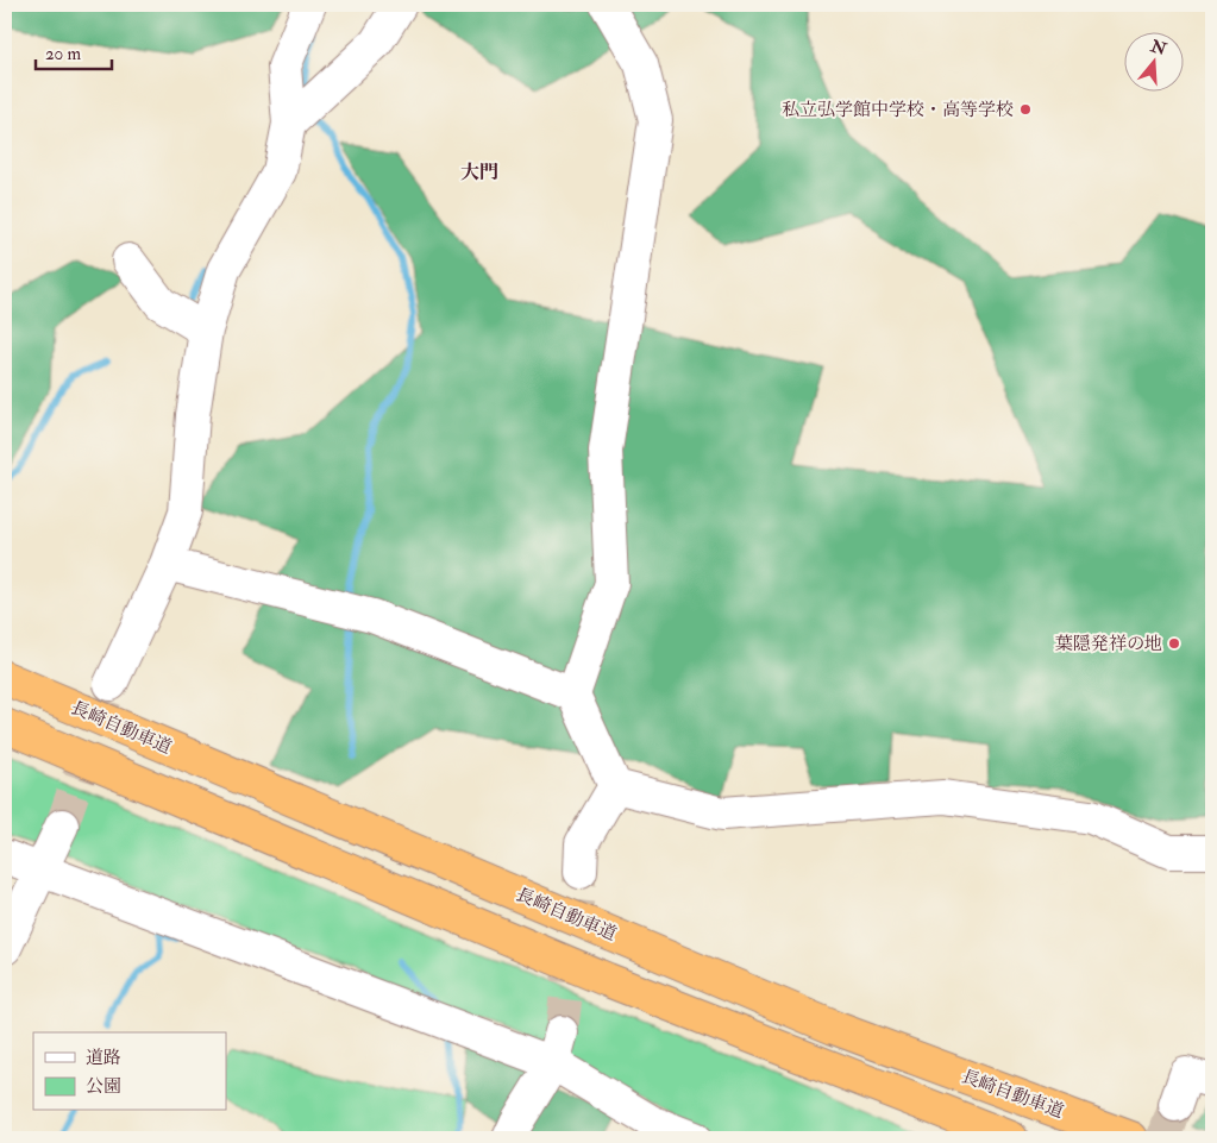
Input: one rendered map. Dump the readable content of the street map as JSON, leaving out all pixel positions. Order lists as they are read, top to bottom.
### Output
{
  "streets": {
    "highway": ["長崎自動車道"]
  },
  "districts": ["大門"],
  "places": ["私立弘学館中学校・高等学校", "葉隠発祥の地"],
  "legend": ["道路", "公園"],
  "scale_bar": "20 m",
  "north": "top"
}
